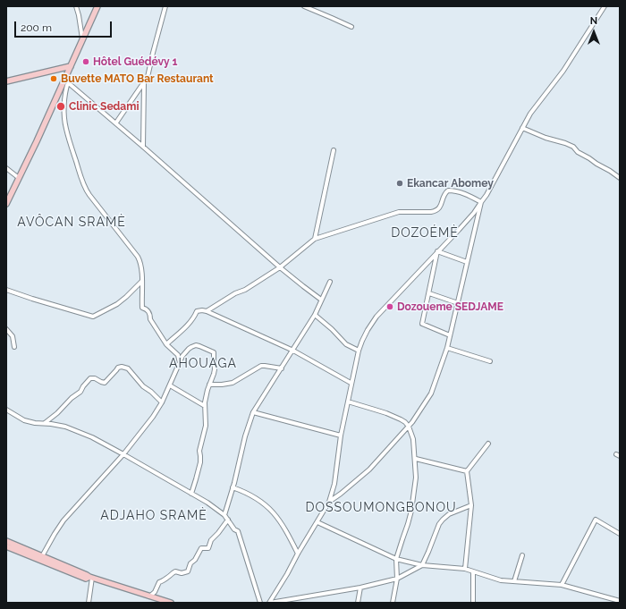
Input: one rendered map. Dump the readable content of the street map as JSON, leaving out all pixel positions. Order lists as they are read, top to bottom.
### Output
{
  "districts": [
    "AVÔCAN SRAMÈ",
    "DOZOÉMÈ",
    "AHOUAGA",
    "DOSSOUMONGBONOU",
    "ADJAHO SRAMÈ"
  ],
  "places": [
    "Hôtel Guédévy 1",
    "Buvette MATO Bar Restaurant",
    "Clinic Sedami",
    "Ekancar Abomey",
    "Dozoueme SEDJAME"
  ],
  "scale_bar": "200 m",
  "north": "top"
}
